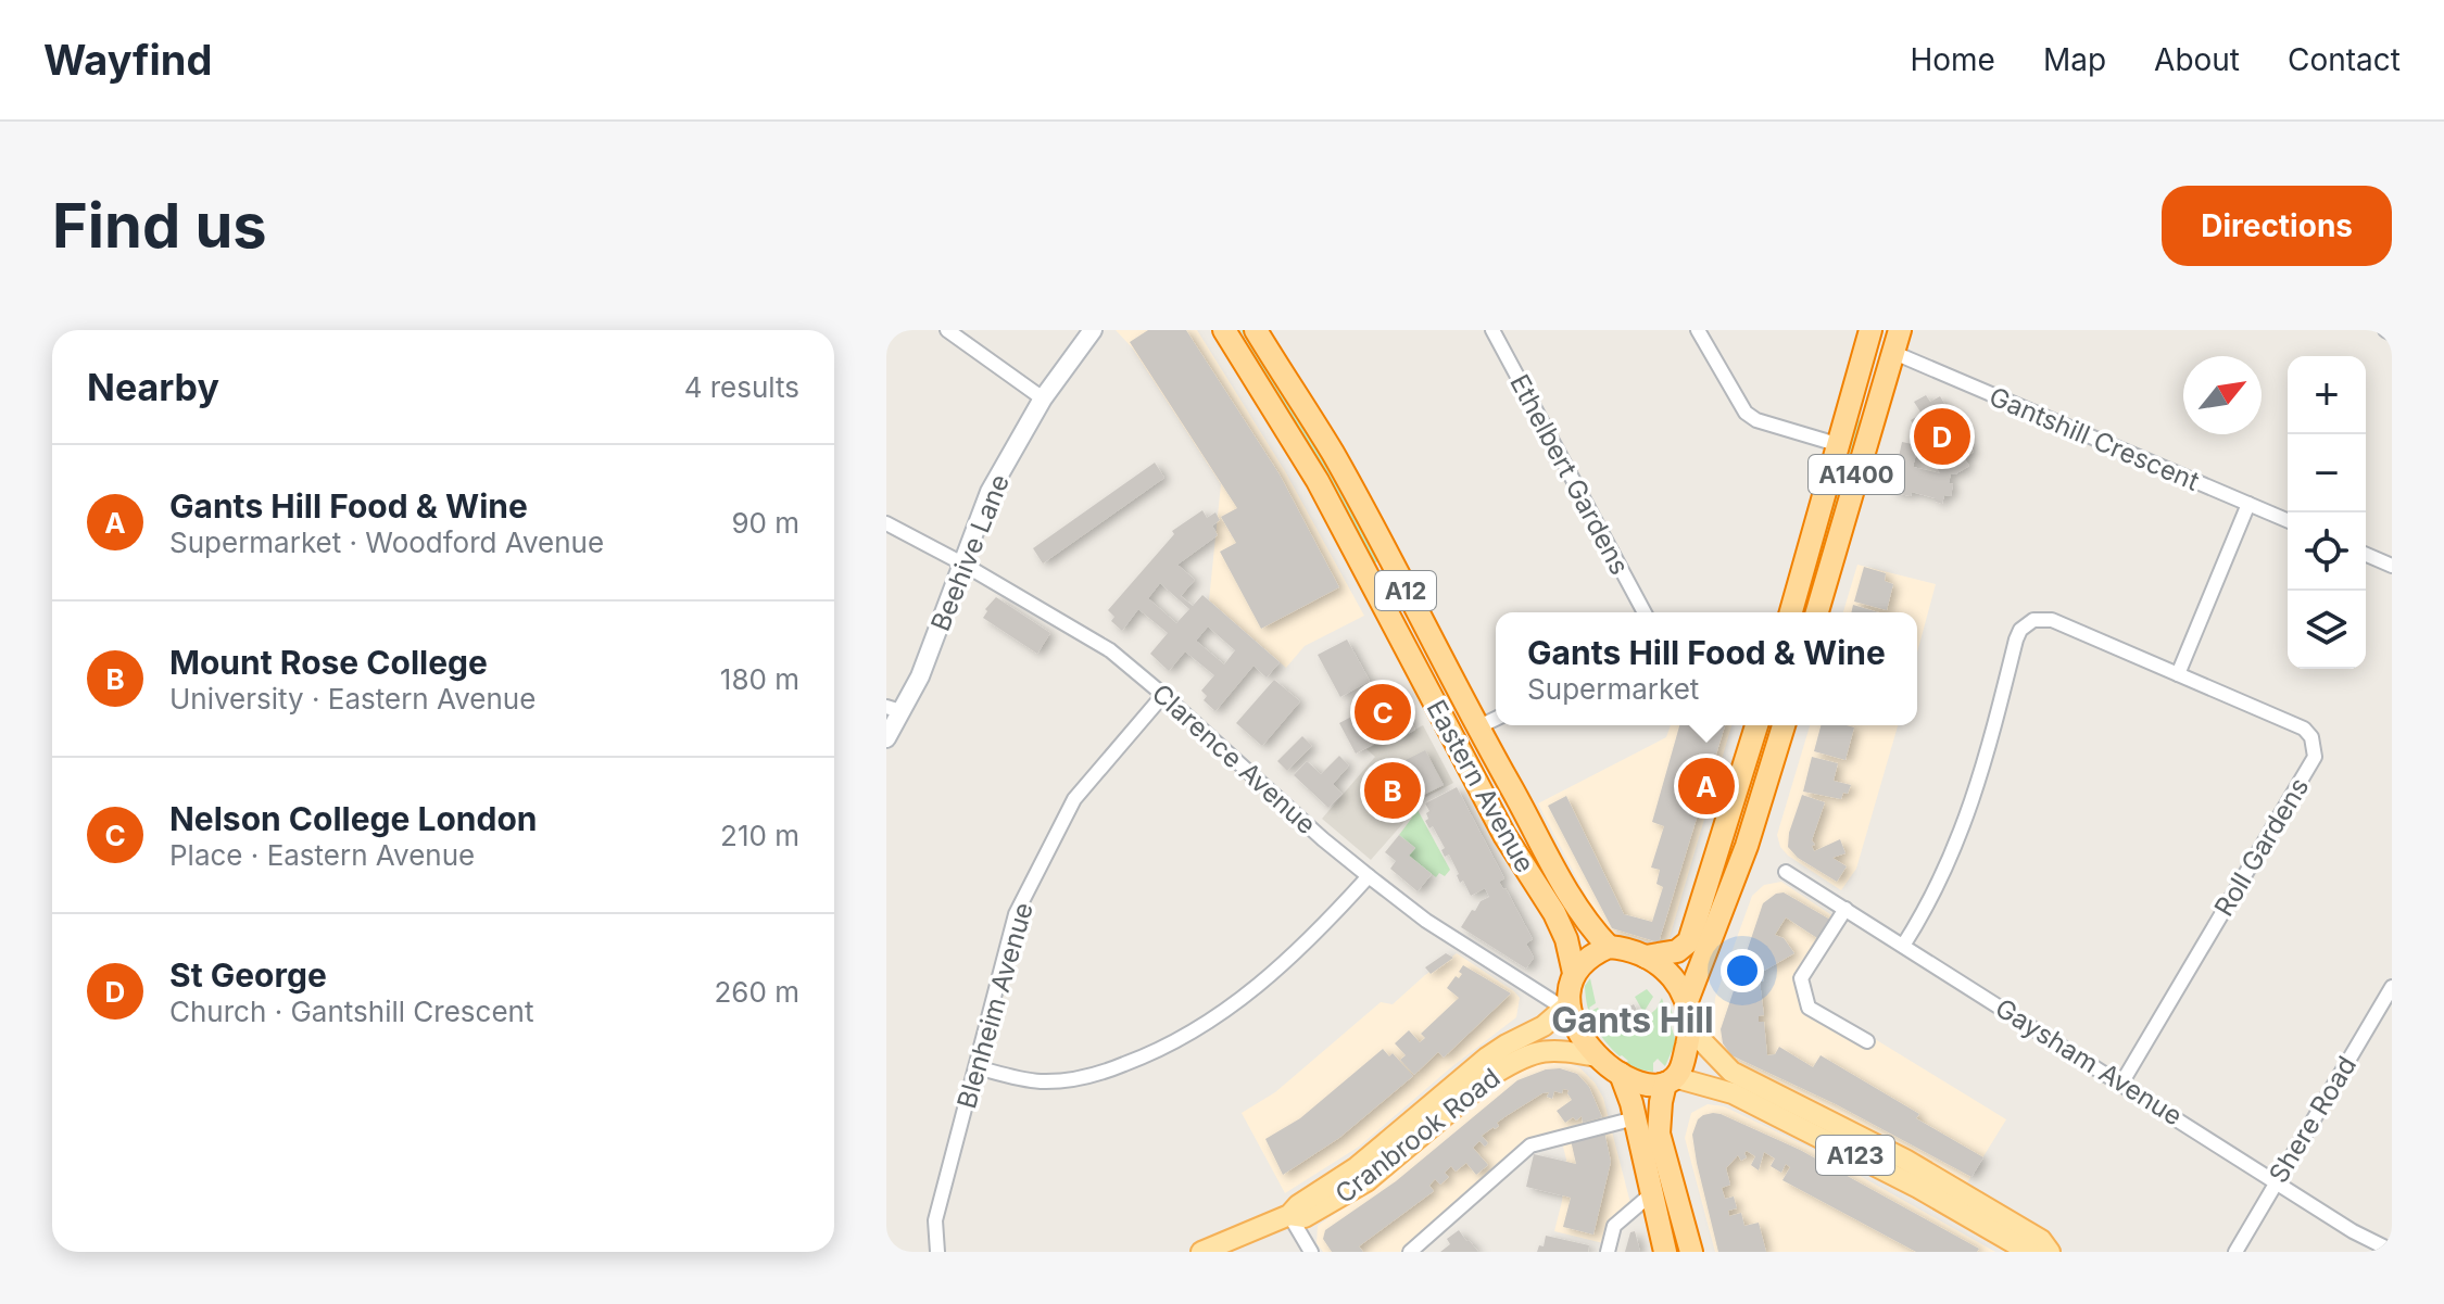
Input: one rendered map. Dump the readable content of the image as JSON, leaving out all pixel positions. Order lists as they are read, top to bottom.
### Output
{
  "streets": {
    "highway": [
      "A1400",
      "A12",
      "Eastern Avenue",
      "A123"
    ],
    "main road": ["Beehive Lane", "Cranbrook Road"],
    "street": [
      "Gantshill Crescent",
      "Ethelbert Gardens",
      "Clarence Avenue",
      "Roll Gardens",
      "Blenheim Avenue",
      "Gaysham Avenue",
      "Shere Road"
    ]
  },
  "crossings": [
    ["Gantshill Crescent", "A1400"],
    ["Beehive Lane", "Clarence Avenue"],
    ["A12", "Clarence Avenue"],
    ["A12", "Eastern Avenue"],
    ["A12", "Cranbrook Road"],
    ["A12", "A123"],
    ["Clarence Avenue", "Eastern Avenue"],
    ["Clarence Avenue", "Blenheim Avenue"],
    ["Clarence Avenue", "Cranbrook Road"],
    ["Clarence Avenue", "A123"],
    ["Eastern Avenue", "Cranbrook Road"],
    ["Eastern Avenue", "A123"],
    ["Roll Gardens", "Gaysham Avenue"],
    ["Gaysham Avenue", "Shere Road"],
    ["Cranbrook Road", "A123"]
  ],
  "districts": ["Gants Hill"],
  "north": "top right",
  "page": {
    "header": "Wayfind",
    "nav": [
      "Home",
      "Map",
      "About",
      "Contact"
    ],
    "buttons": "Directions",
    "title": "Find us",
    "heading": ["Nearby", "4 results"],
    "map_buttons": ["+", "−"],
    "pins": [
      "D",
      "C",
      "A",
      "B"
    ],
    "list": [
      {
        "mark": "A",
        "name": "Gants Hill Food & Wine",
        "note": "Supermarket · Woodford Avenue",
        "value": "90 m"
      },
      {
        "mark": "B",
        "name": "Mount Rose College",
        "note": "University · Eastern Avenue",
        "value": "180 m"
      },
      {
        "mark": "C",
        "name": "Nelson College London",
        "note": "Place · Eastern Avenue",
        "value": "210 m"
      },
      {
        "mark": "D",
        "name": "St George",
        "note": "Church · Gantshill Crescent",
        "value": "260 m"
      }
    ],
    "popup": ["Gants Hill Food & Wine", "Supermarket"]
  }
}
